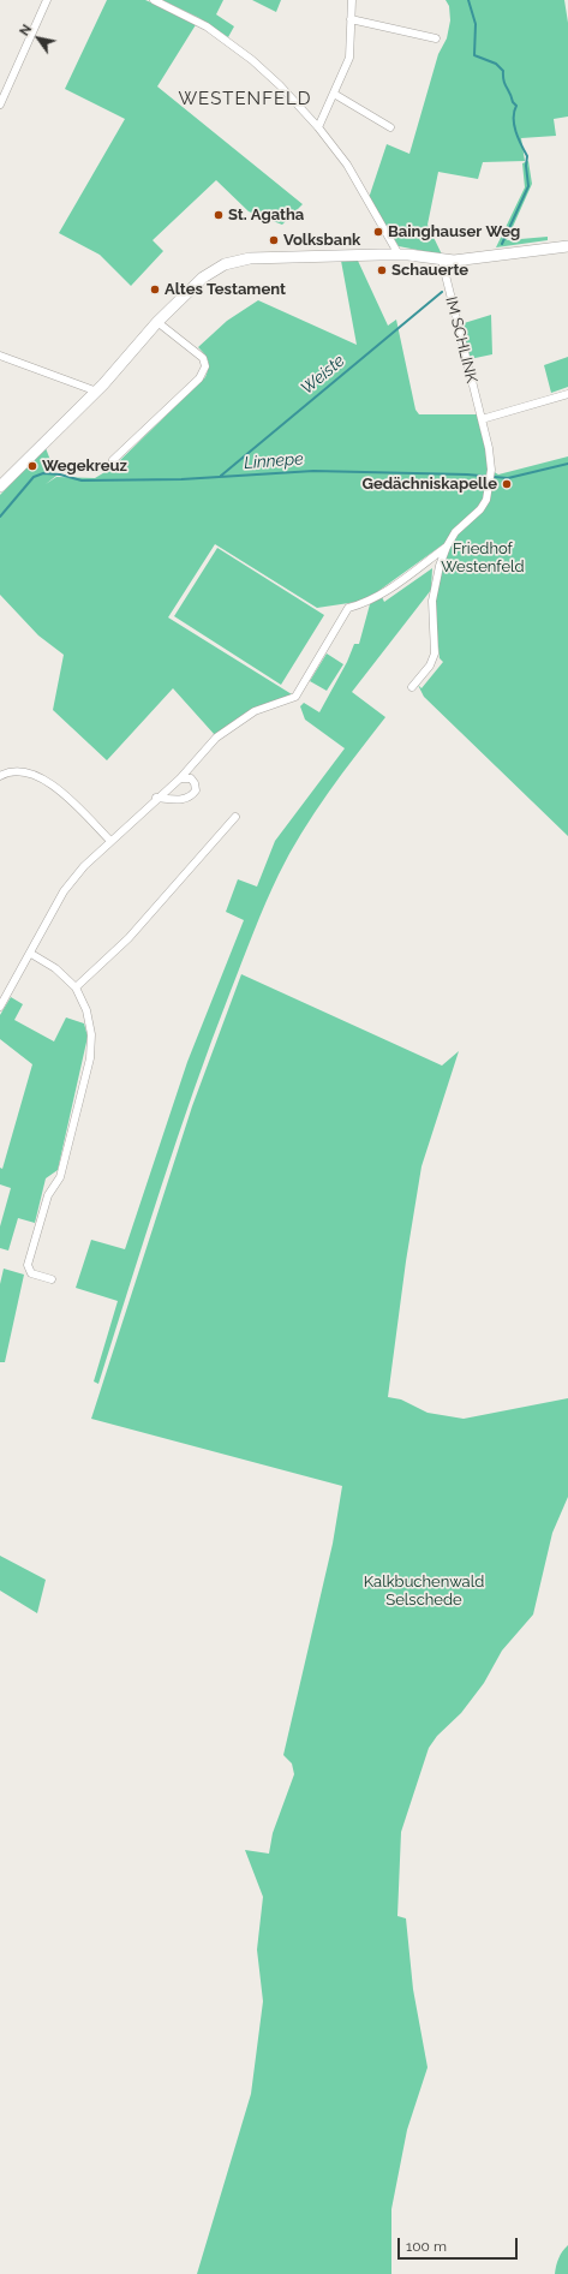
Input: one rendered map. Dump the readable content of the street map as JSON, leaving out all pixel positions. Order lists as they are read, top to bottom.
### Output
{
  "streets": {
    "street": ["IM SCHLINK"]
  },
  "districts": ["WESTENFELD"],
  "water": ["Weiste", "Linnepe"],
  "parks": ["Friedhof Westenfeld", "Kalkbuchenwald Selschede"],
  "places": [
    "St. Agatha",
    "Bainghauser Weg",
    "Volksbank",
    "Schauerte",
    "Altes Testament",
    "Wegekreuz",
    "Gedächniskapelle"
  ],
  "scale_bar": "100 m",
  "north": "top left"
}
